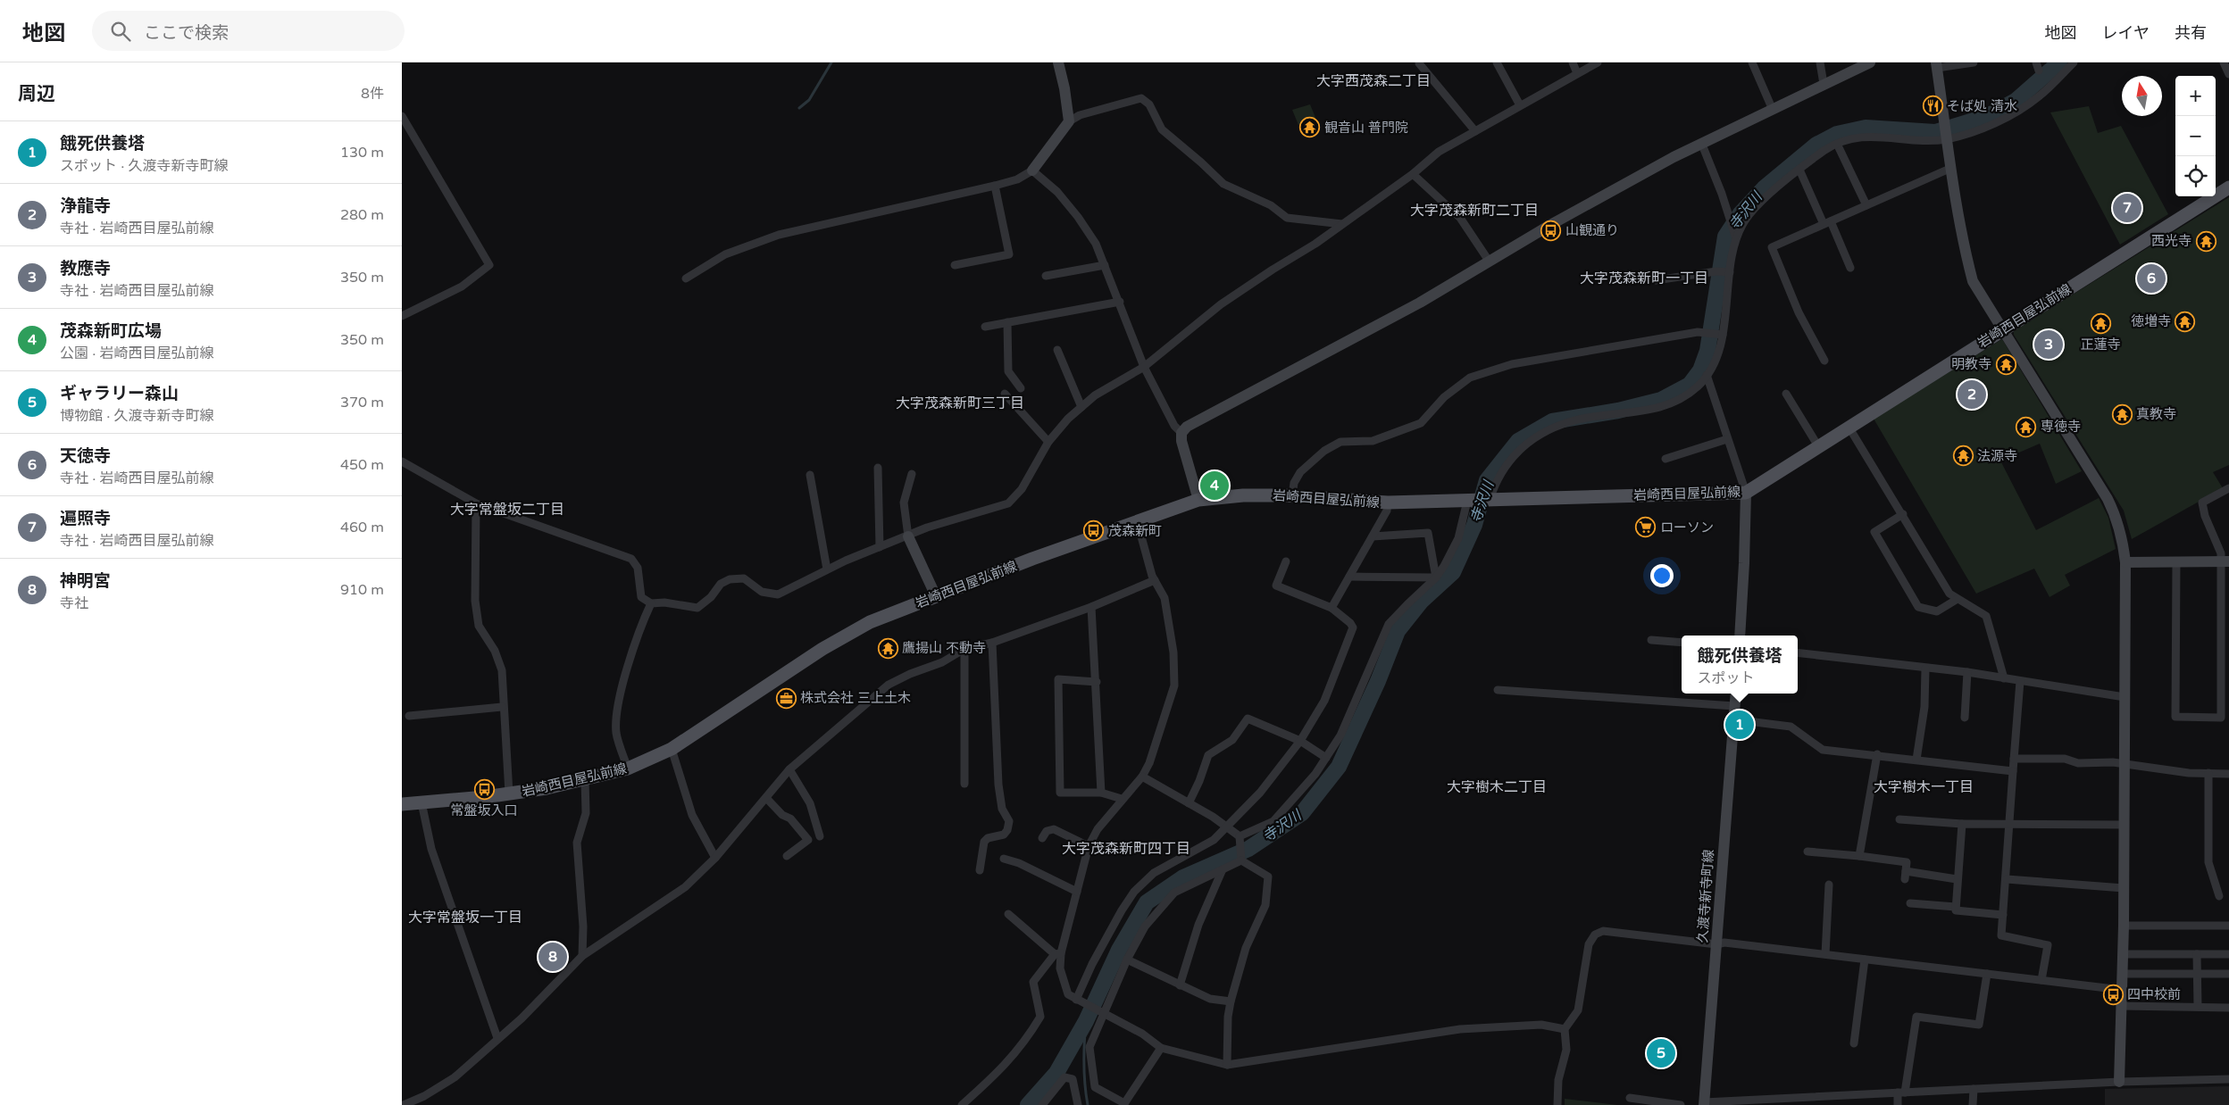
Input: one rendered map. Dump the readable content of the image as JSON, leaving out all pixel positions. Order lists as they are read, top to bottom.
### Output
{
  "streets": {
    "main road": ["岩崎西目屋弘前線"],
    "street": ["久渡寺新寺町線"]
  },
  "districts": [
    "大字西茂森二丁目",
    "大字茂森新町二丁目",
    "大字茂森新町一丁目",
    "大字茂森新町三丁目",
    "大字常盤坂二丁目",
    "大字樹木二丁目",
    "大字樹木一丁目",
    "大字茂森新町四丁目",
    "大字常盤坂一丁目"
  ],
  "water": ["寺沢川"],
  "places": {
    "restaurant": ["そば処 清水"],
    "temple": [
      "観音山 普門院",
      "西光寺",
      "徳増寺",
      "正蓮寺",
      "明教寺",
      "真教寺",
      "専徳寺",
      "法源寺",
      "鷹揚山 不動寺"
    ],
    "bus stop": [
      "山観通り",
      "茂森新町",
      "常盤坂入口",
      "四中校前"
    ],
    "supermarket": ["ローソン"],
    "office": ["株式会社 三上土木"]
  },
  "north": "top",
  "page": {
    "header": "地図",
    "search": "ここで検索",
    "nav": ["地図", "レイヤ", "共有"],
    "heading": ["周辺", "8件"],
    "map_buttons": ["+", "−"],
    "list": [
      {
        "mark": "1",
        "name": "餓死供養塔",
        "note": "スポット · 久渡寺新寺町線",
        "value": "130 m"
      },
      {
        "mark": "2",
        "name": "浄龍寺",
        "note": "寺社 · 岩崎西目屋弘前線",
        "value": "280 m"
      },
      {
        "mark": "3",
        "name": "教應寺",
        "note": "寺社 · 岩崎西目屋弘前線",
        "value": "350 m"
      },
      {
        "mark": "4",
        "name": "茂森新町広場",
        "note": "公園 · 岩崎西目屋弘前線",
        "value": "350 m"
      },
      {
        "mark": "5",
        "name": "ギャラリー森山",
        "note": "博物館 · 久渡寺新寺町線",
        "value": "370 m"
      },
      {
        "mark": "6",
        "name": "天徳寺",
        "note": "寺社 · 岩崎西目屋弘前線",
        "value": "450 m"
      },
      {
        "mark": "7",
        "name": "遍照寺",
        "note": "寺社 · 岩崎西目屋弘前線",
        "value": "460 m"
      },
      {
        "mark": "8",
        "name": "神明宮",
        "note": "寺社",
        "value": "910 m"
      }
    ],
    "pins": [
      "7",
      "6",
      "3",
      "2",
      "4",
      "1",
      "8",
      "5"
    ],
    "popup": ["餓死供養塔", "スポット"]
  }
}
